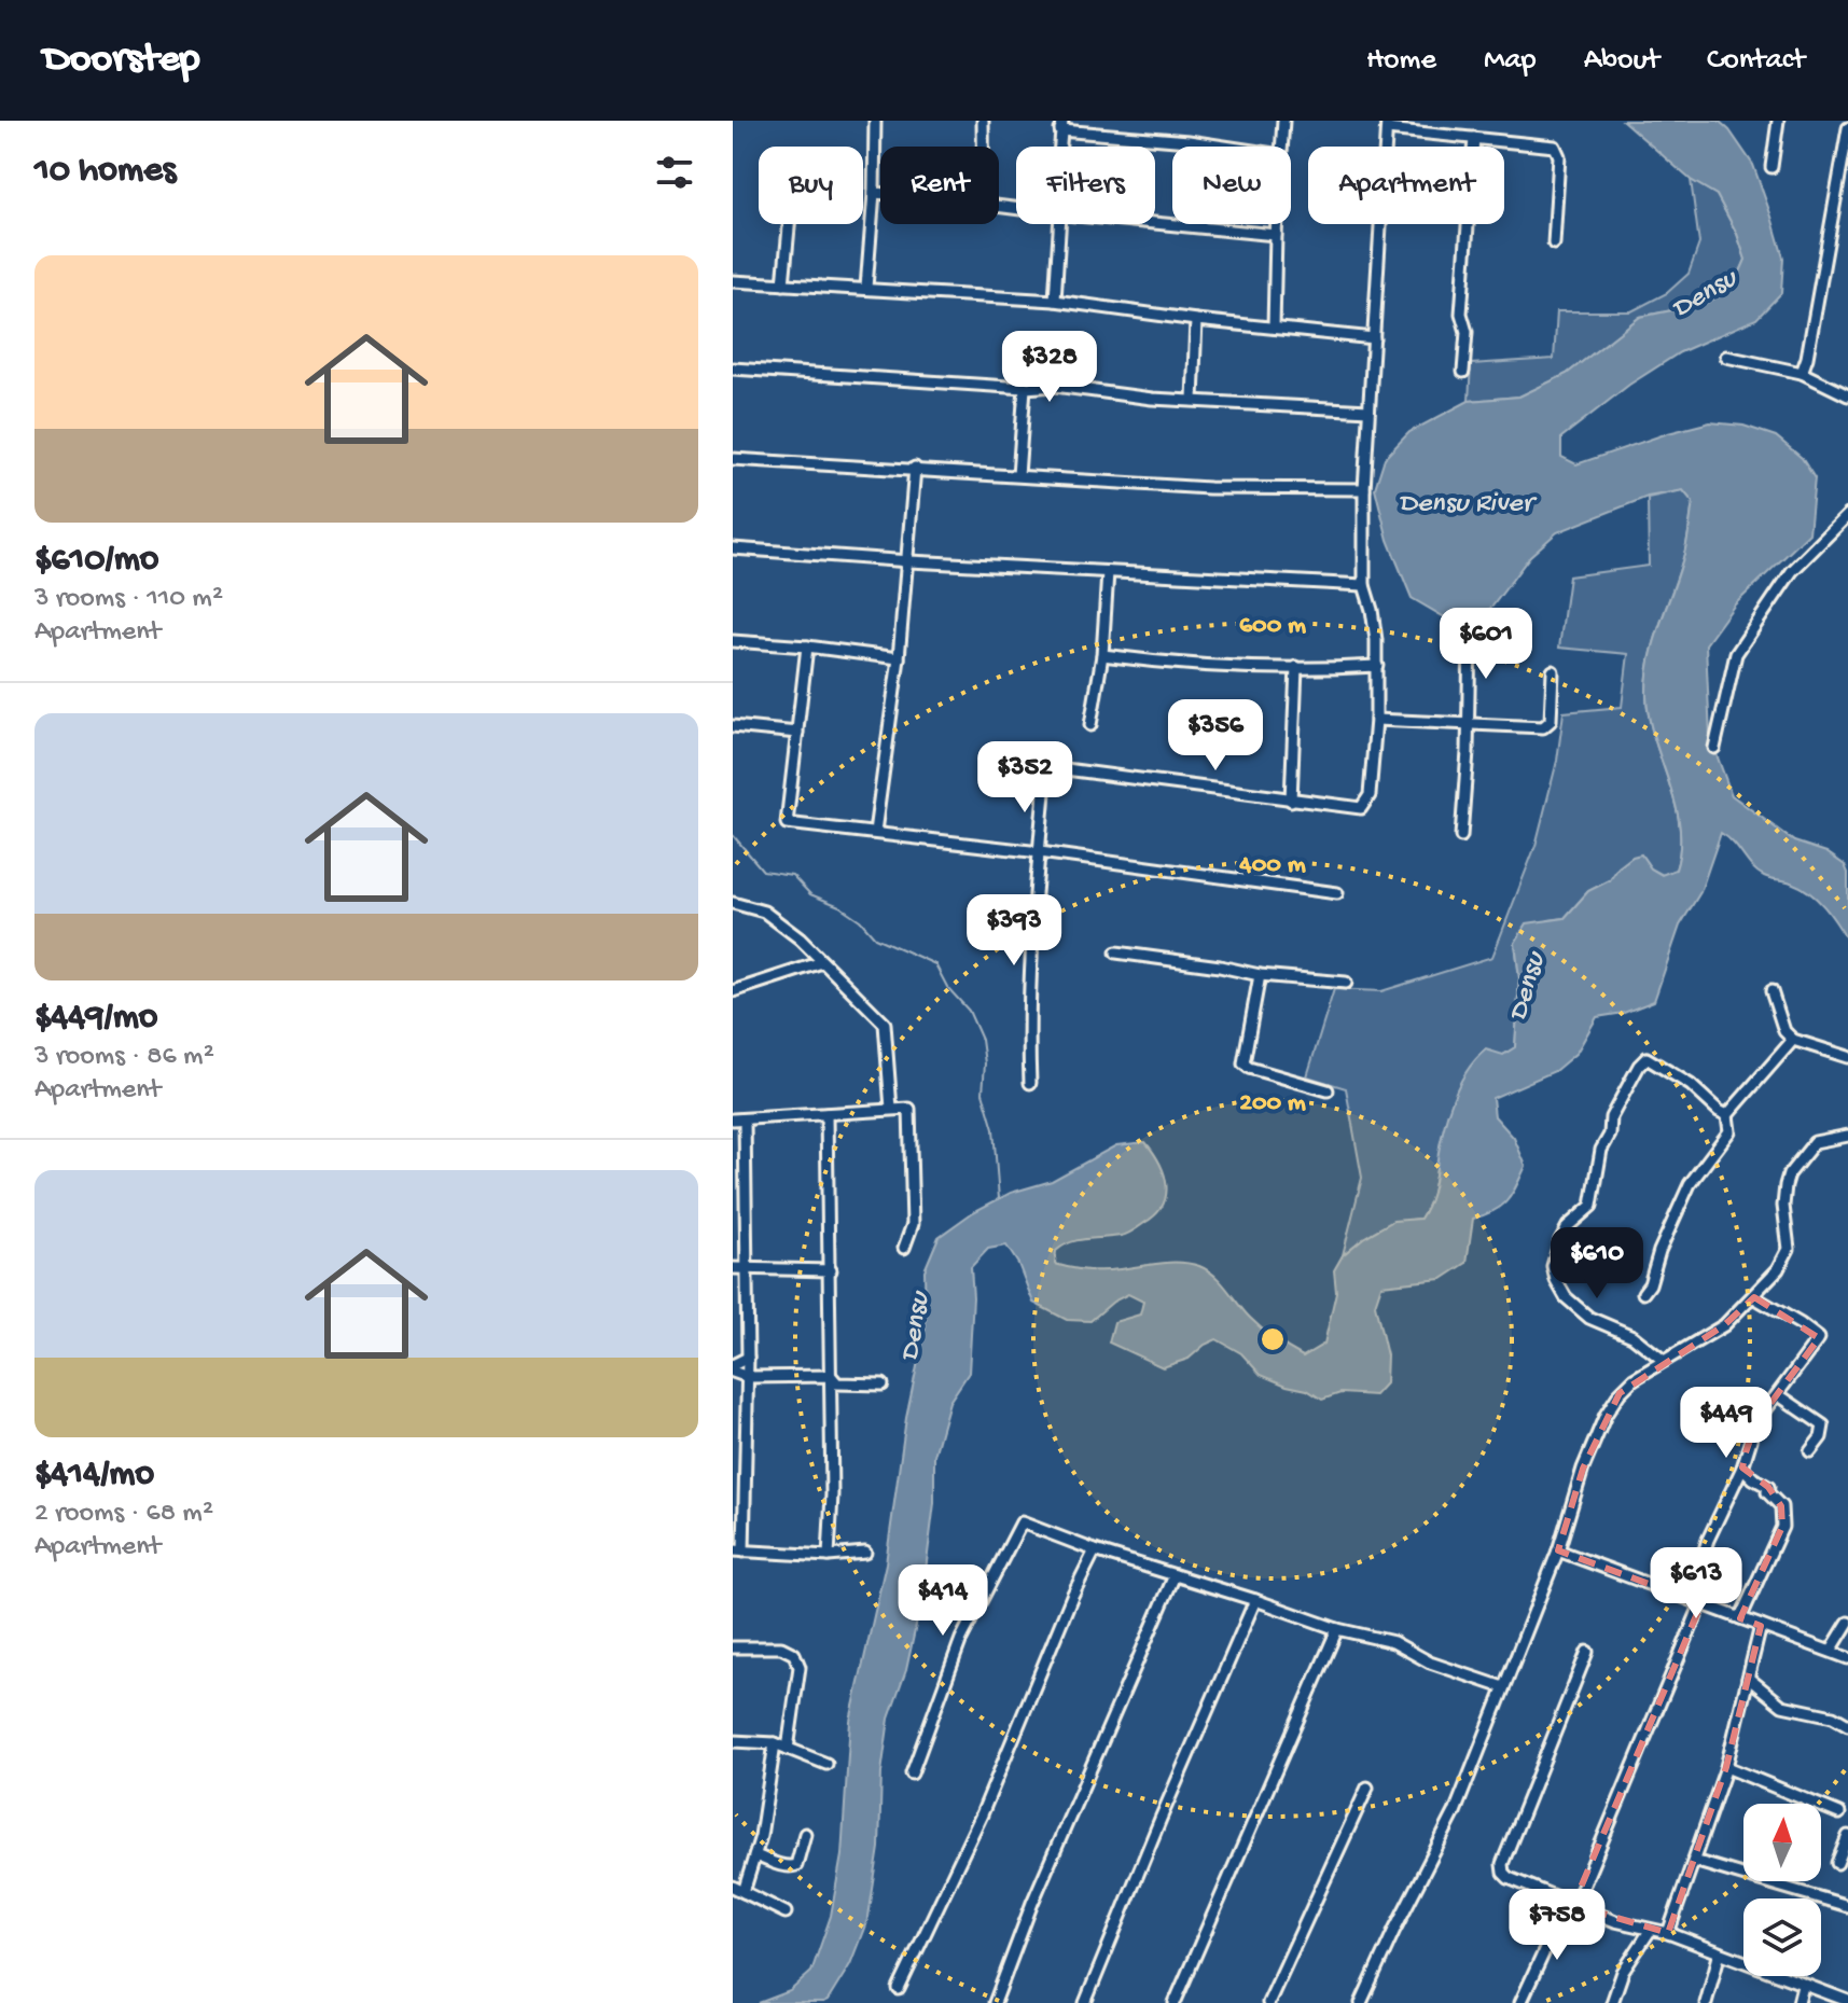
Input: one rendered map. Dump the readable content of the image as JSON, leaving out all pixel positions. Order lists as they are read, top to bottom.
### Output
{
  "water": ["Densu", "Densu River"],
  "north": "top",
  "page": {
    "header": "Doorstep",
    "nav": [
      "Home",
      "Map",
      "About",
      "Contact"
    ],
    "heading": "10 homes",
    "chip": [
      "Buy",
      "Rent",
      "Filters",
      "New",
      "Apartment"
    ],
    "list": [
      {
        "name": "$610/mo",
        "note": "3 rooms · 110 m² · Apartment"
      },
      {
        "name": "$449/mo",
        "note": "3 rooms · 86 m² · Apartment"
      },
      {
        "name": "$414/mo",
        "note": "2 rooms · 68 m² · Apartment"
      }
    ],
    "price": [
      "$328",
      "$601",
      "$356",
      "$352",
      "$393",
      "$610",
      "$449",
      "$613",
      "$414",
      "$758"
    ]
  },
  "rings": ["600 m", "400 m", "200 m"]
}
